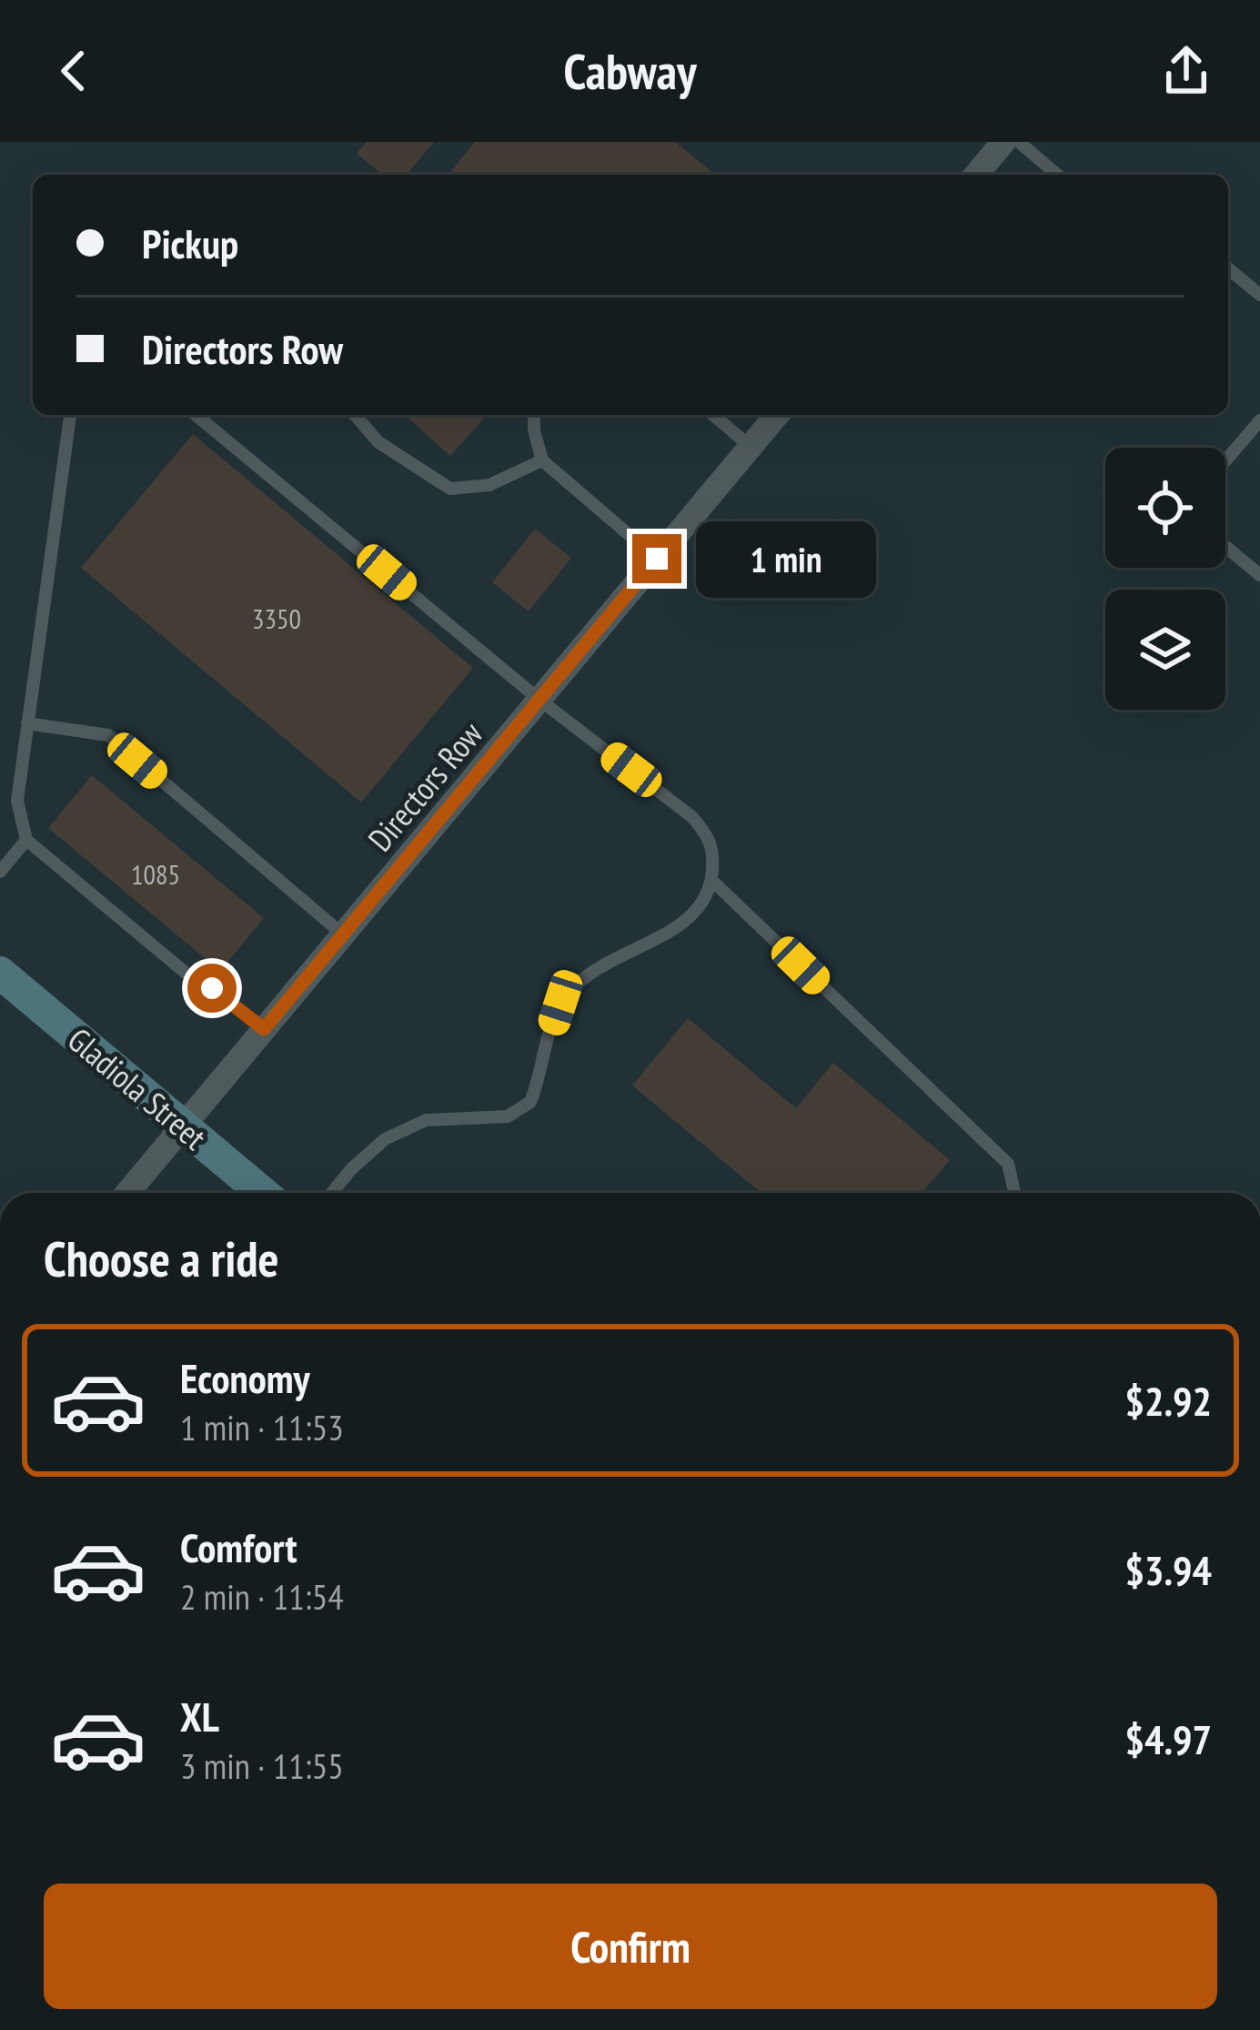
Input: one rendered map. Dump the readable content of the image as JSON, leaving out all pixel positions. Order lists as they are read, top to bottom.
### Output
{
  "streets": {
    "street": ["Directors Row", "Gladiola Street"]
  },
  "crossings": [
    ["Directors Row", "Gladiola Street"]
  ],
  "house_numbers": ["3350", "1085"],
  "page": {
    "header": "Cabway",
    "banner": ["Pickup", "Directors Row"],
    "bubble": "1 min",
    "heading": "Choose a ride",
    "list": [
      {
        "name": "Economy",
        "note": "1 min · 11:53",
        "value": "$2.92"
      },
      {
        "name": "Comfort",
        "note": "2 min · 11:54",
        "value": "$3.94"
      },
      {
        "name": "XL",
        "note": "3 min · 11:55",
        "value": "$4.97"
      }
    ],
    "buttons": "Confirm"
  }
}
